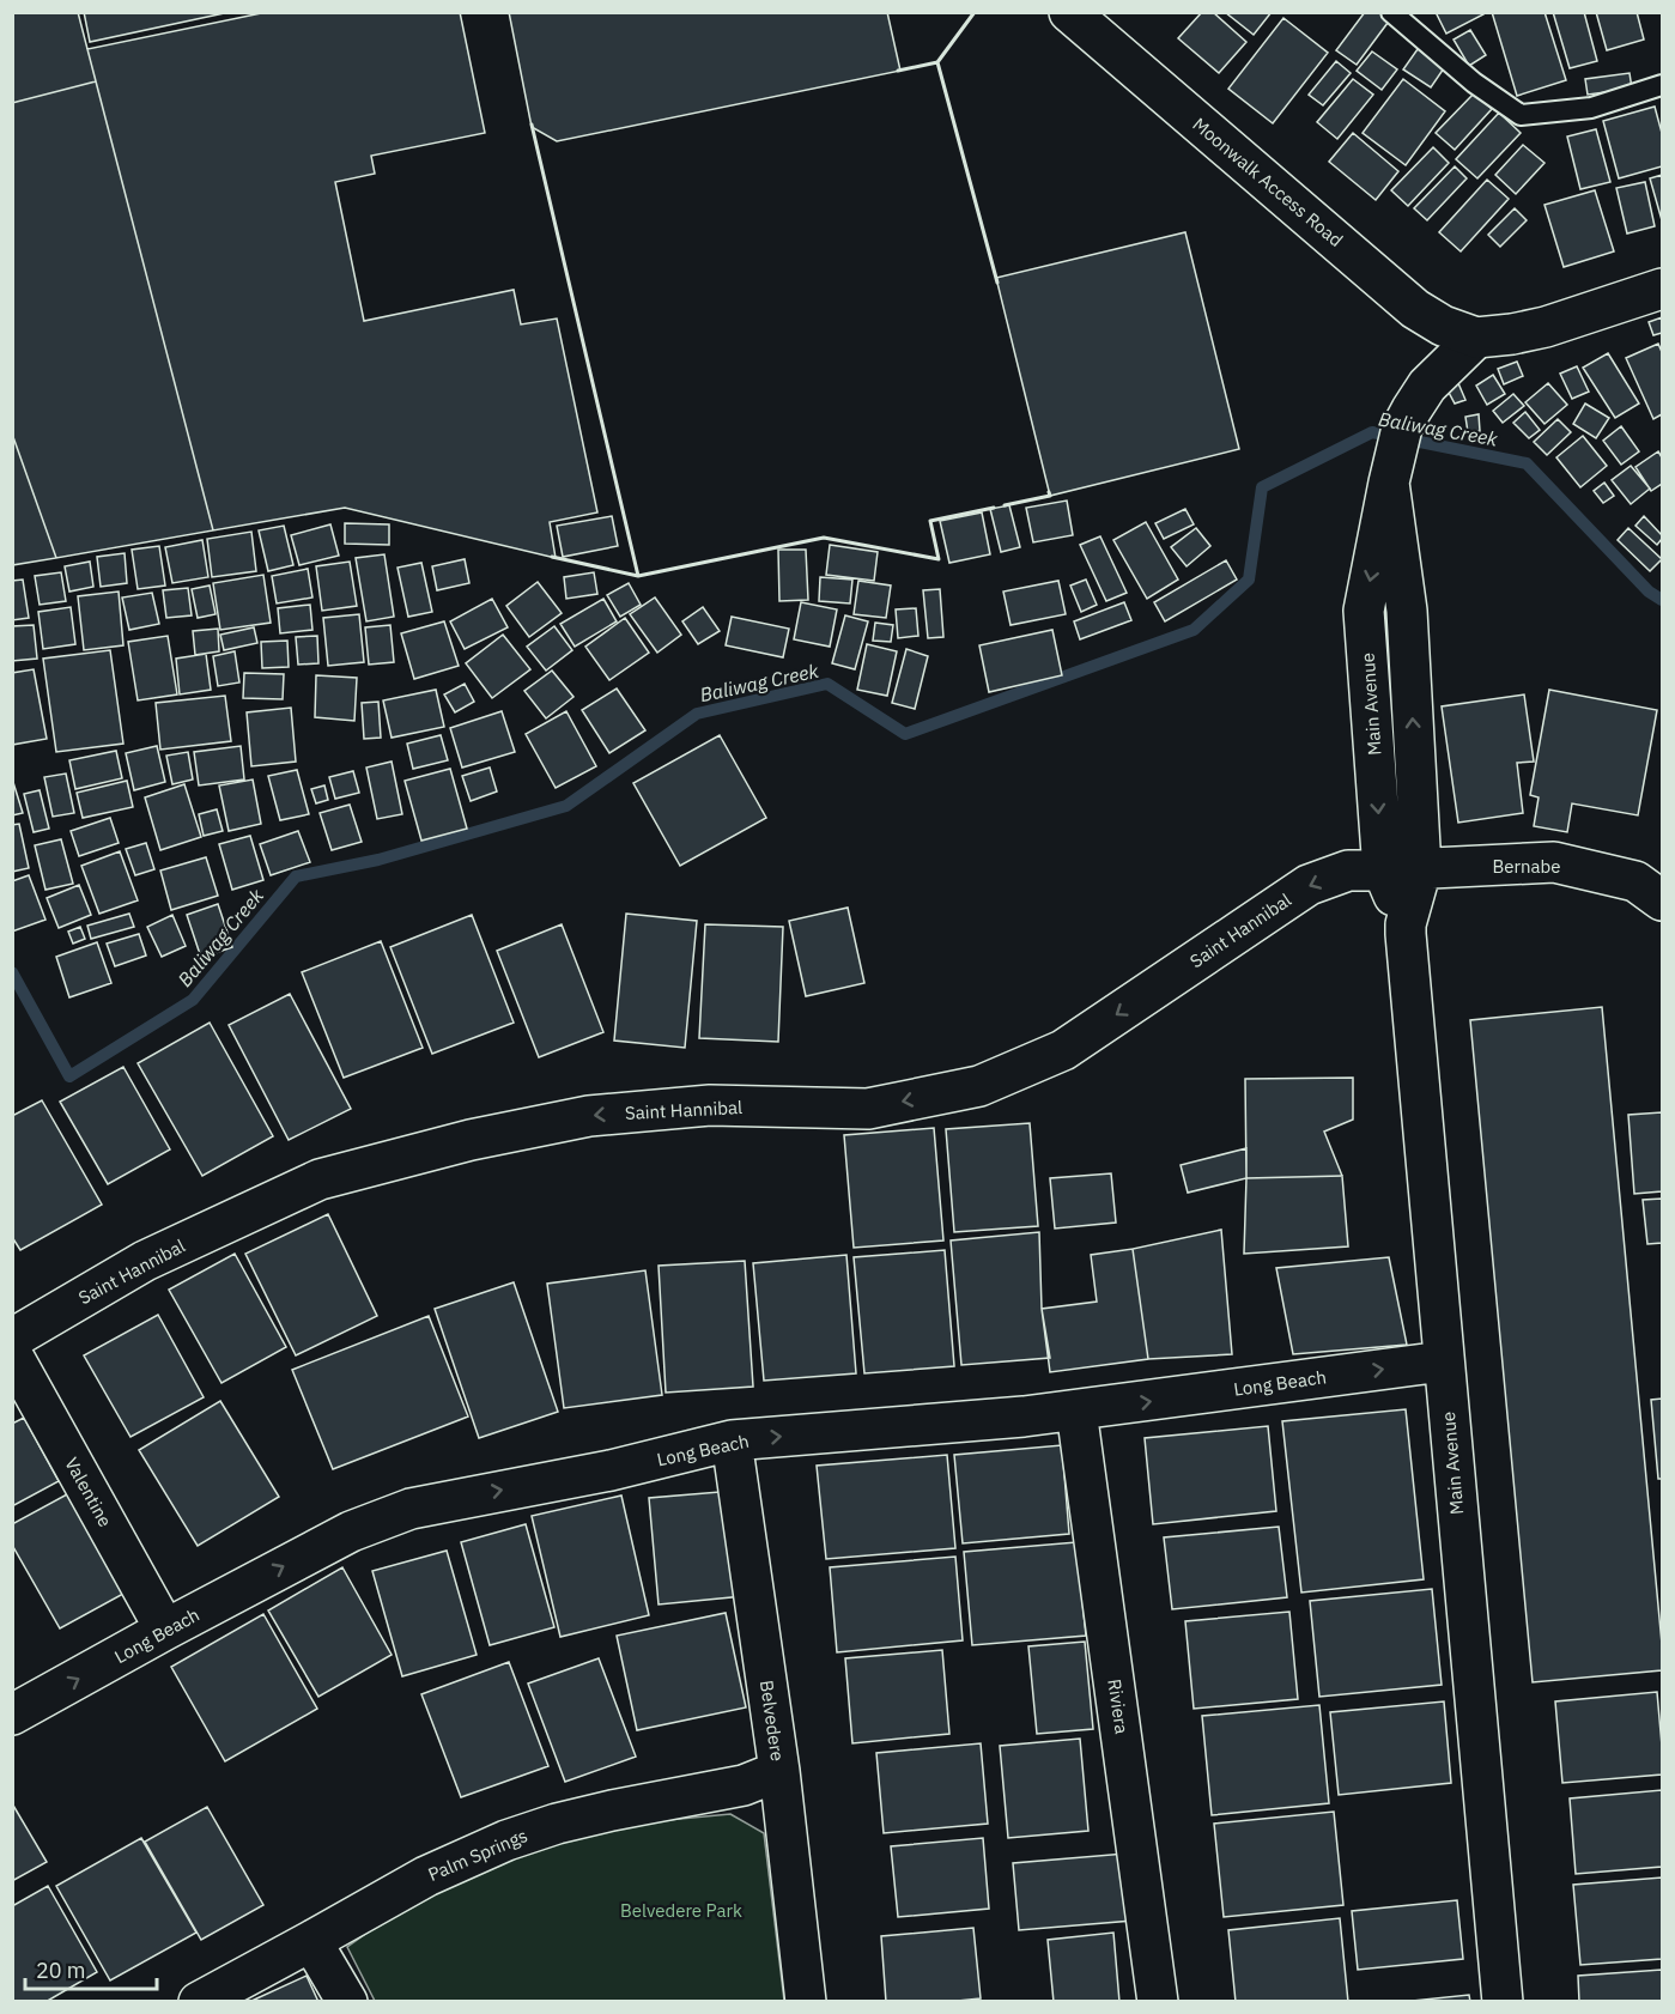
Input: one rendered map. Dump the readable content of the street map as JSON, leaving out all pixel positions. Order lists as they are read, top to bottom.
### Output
{
  "streets": {
    "street": [
      "Moonwalk Access Road",
      "Main Avenue",
      "Bernabe",
      "Saint Hannibal",
      "Long Beach",
      "Valentine",
      "Riviera",
      "Belvedere",
      "Palm Springs"
    ]
  },
  "crossings": [
    ["Moonwalk Access Road", "Main Avenue"],
    ["Main Avenue", "Bernabe"],
    ["Main Avenue", "Saint Hannibal"],
    ["Main Avenue", "Long Beach"],
    ["Bernabe", "Saint Hannibal"],
    ["Long Beach", "Valentine"],
    ["Long Beach", "Riviera"],
    ["Long Beach", "Belvedere"],
    ["Belvedere", "Palm Springs"]
  ],
  "one_way": ["Saint Hannibal", "Long Beach"],
  "water": ["Baliwag Creek"],
  "parks": ["Belvedere Park"],
  "scale_bar": "20 m"
}
